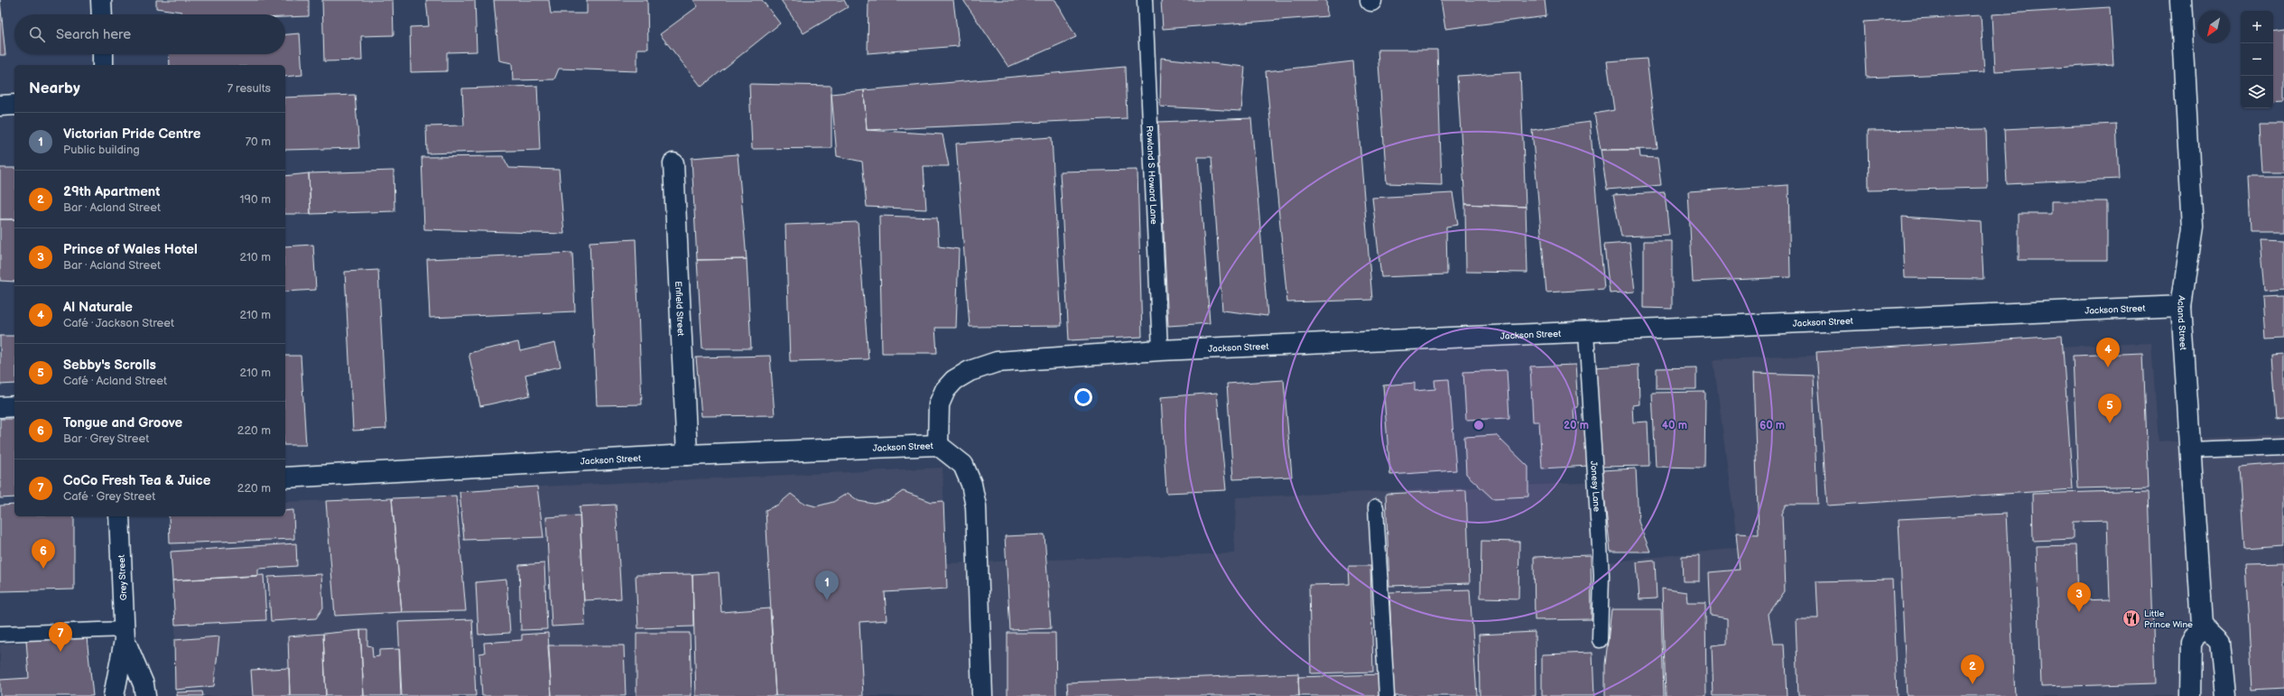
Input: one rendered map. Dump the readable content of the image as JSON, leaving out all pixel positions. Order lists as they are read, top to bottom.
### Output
{
  "streets": {
    "street": [
      "Enfield Street",
      "Jackson Street",
      "Acland Street",
      "Grey Street"
    ],
    "lane": ["Rowland S Howard Lane", "Jonesy Lane"]
  },
  "crossings": [
    ["Rowland S Howard Lane", "Jackson Street"],
    ["Enfield Street", "Jackson Street"],
    ["Jackson Street", "Acland Street"],
    ["Jackson Street", "Jonesy Lane"]
  ],
  "places": {
    "restaurant": ["Little Prince Wine"]
  },
  "north": "bottom left",
  "page": {
    "map_buttons": ["+", "−"],
    "search": "Search here",
    "heading": ["Nearby", "7 results"],
    "list": [
      {
        "mark": "1",
        "name": "Victorian Pride Centre",
        "note": "Public building",
        "value": "70 m"
      },
      {
        "mark": "2",
        "name": "29th Apartment",
        "note": "Bar · Acland Street",
        "value": "190 m"
      },
      {
        "mark": "3",
        "name": "Prince of Wales Hotel",
        "note": "Bar · Acland Street",
        "value": "210 m"
      },
      {
        "mark": "4",
        "name": "Al Naturale",
        "note": "Café · Jackson Street",
        "value": "210 m"
      },
      {
        "mark": "5",
        "name": "Sebby's Scrolls",
        "note": "Café · Acland Street",
        "value": "210 m"
      },
      {
        "mark": "6",
        "name": "Tongue and Groove",
        "note": "Bar · Grey Street",
        "value": "220 m"
      },
      {
        "mark": "7",
        "name": "CoCo Fresh Tea & Juice",
        "note": "Café · Grey Street",
        "value": "220 m"
      }
    ],
    "pins": [
      "4",
      "5",
      "6",
      "1",
      "3",
      "7",
      "2"
    ]
  },
  "rings": ["20 m", "40 m", "60 m"]
}
